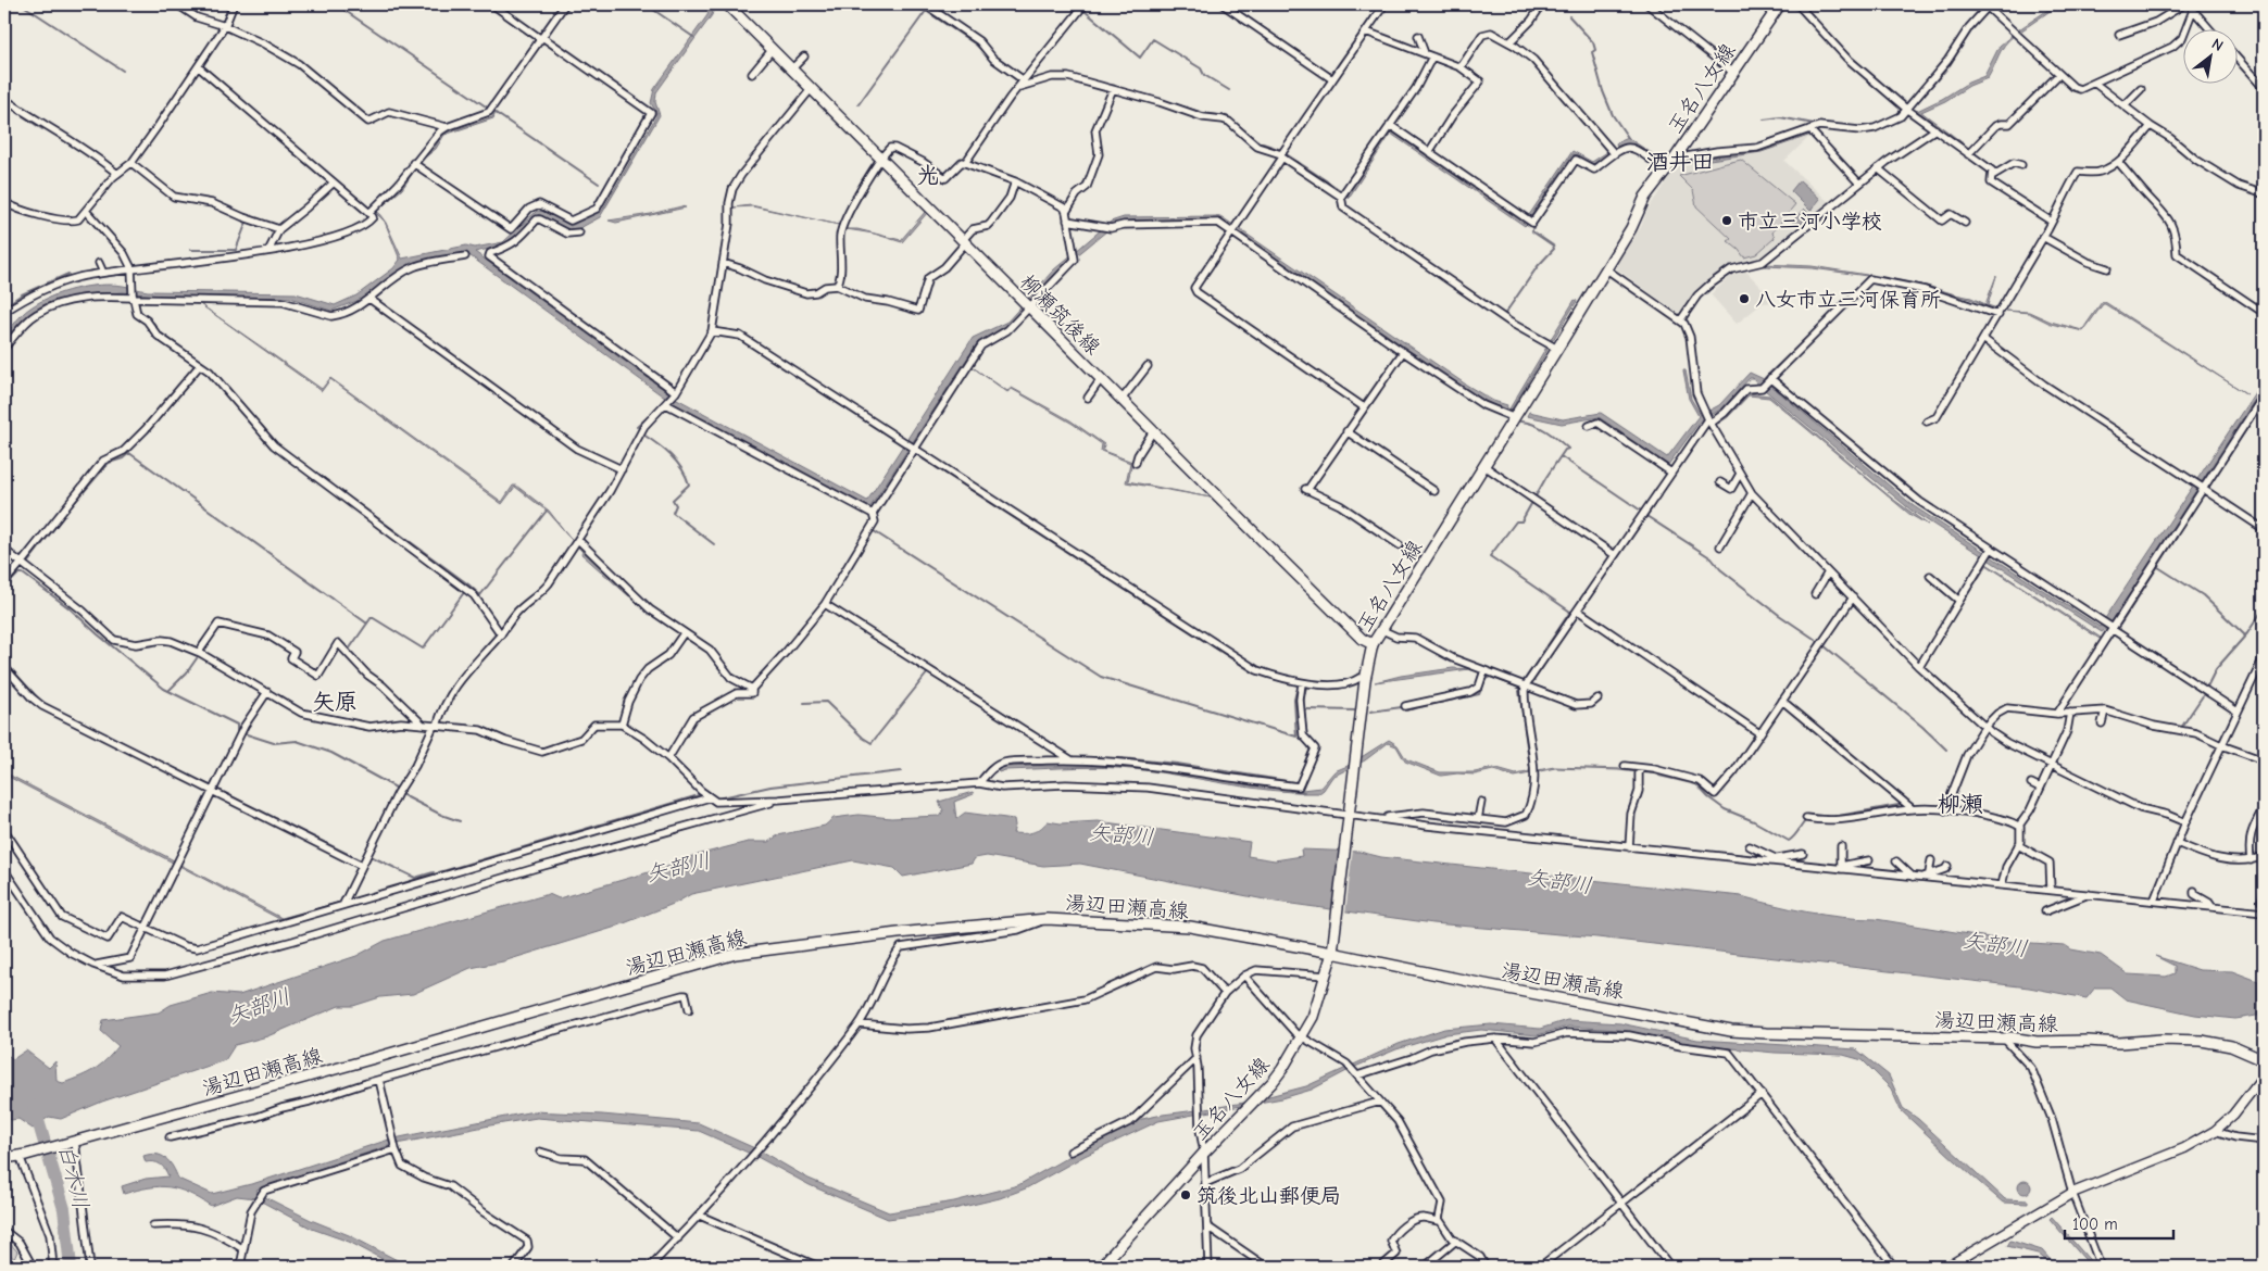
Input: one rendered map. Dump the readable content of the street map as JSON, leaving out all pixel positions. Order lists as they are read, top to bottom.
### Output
{
  "streets": {
    "main road": ["玉名八女線", "柳瀬筑後線", "湯辺田瀬高線"]
  },
  "crossings": [
    ["玉名八女線", "柳瀬筑後線"],
    ["玉名八女線", "湯辺田瀬高線"]
  ],
  "districts": [
    "酒井田",
    "光",
    "矢原",
    "柳瀬"
  ],
  "water": ["矢部川", "白木川"],
  "places": ["市立三河小学校", "八女市立三河保育所", "筑後北山郵便局"],
  "scale_bar": "100 m",
  "north": "top right"
}
